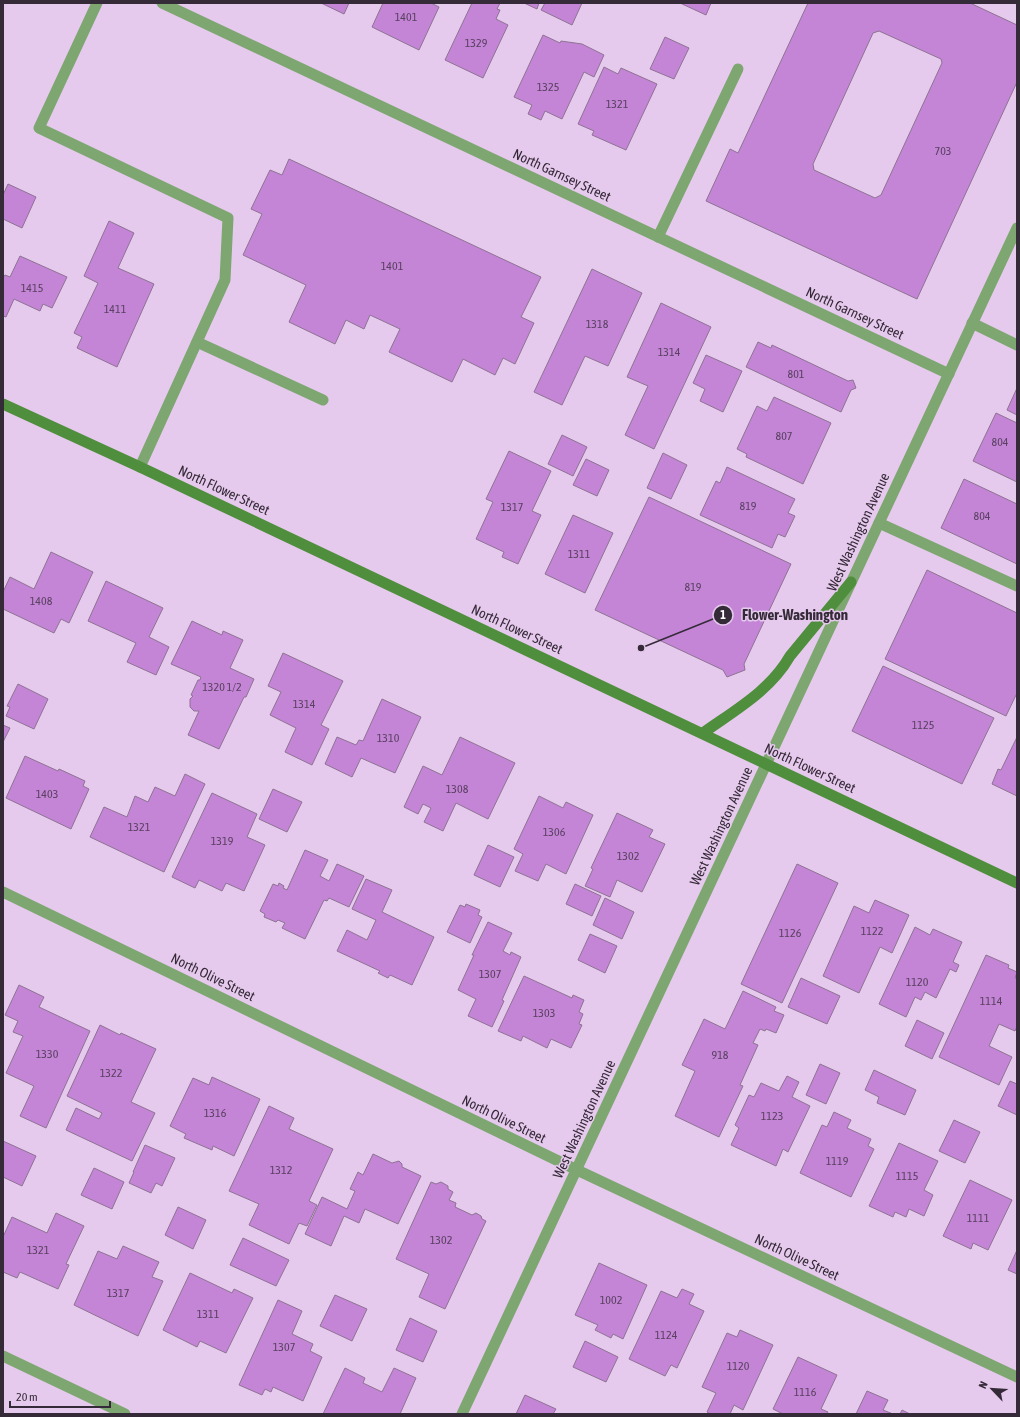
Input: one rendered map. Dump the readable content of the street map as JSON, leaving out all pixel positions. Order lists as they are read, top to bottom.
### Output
{
  "streets": {
    "main road": ["North Flower Street"],
    "street": ["North Garnsey Street", "West Washington Avenue", "North Olive Street"]
  },
  "crossings": [
    ["North Garnsey Street", "West Washington Avenue"],
    ["North Flower Street", "West Washington Avenue"],
    ["West Washington Avenue", "North Olive Street"]
  ],
  "places": ["Flower-Washington"],
  "house_numbers": [
    "1401",
    "1329",
    "1325",
    "1321",
    "703",
    "1401",
    "1415",
    "1411",
    "1318",
    "1314",
    "801",
    "807",
    "804",
    "819",
    "1317",
    "804",
    "1311",
    "819",
    "1408",
    "1320 1/2",
    "1314",
    "1125",
    "1310",
    "1308",
    "1403",
    "1321",
    "1306",
    "1319",
    "1302",
    "1122",
    "1126",
    "1307",
    "1120",
    "1114",
    "1303",
    "1330",
    "918",
    "1322",
    "1316",
    "1123",
    "1119",
    "1312",
    "1115",
    "1111",
    "1302",
    "1321",
    "1317",
    "1002",
    "1311",
    "1124",
    "1307",
    "1120",
    "1116"
  ],
  "scale_bar": "20 m",
  "north": "top left"
}
